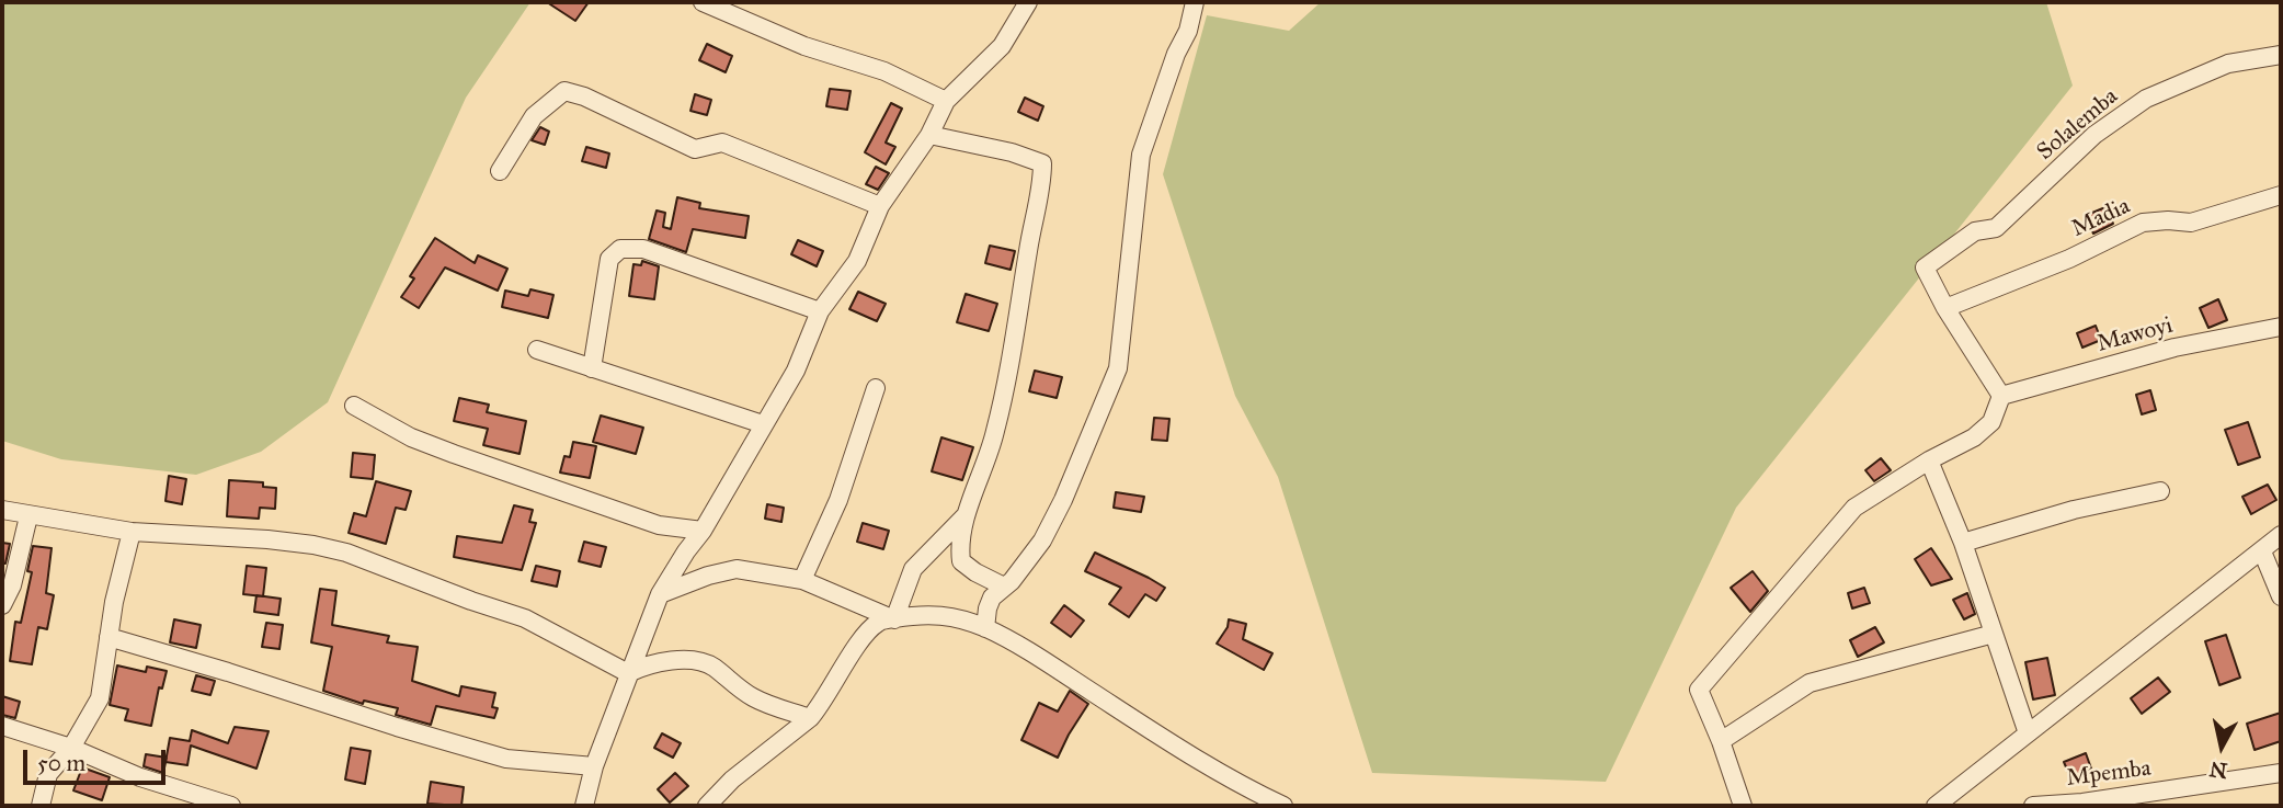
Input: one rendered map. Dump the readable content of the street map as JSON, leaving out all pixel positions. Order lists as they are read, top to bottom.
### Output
{
  "streets": {
    "street": [
      "Solalemba",
      "Madia",
      "Mawoyi",
      "Mpemba"
    ]
  },
  "crossings": [
    ["Solalemba", "Madia"]
  ],
  "scale_bar": "50 m",
  "north": "bottom"
}
